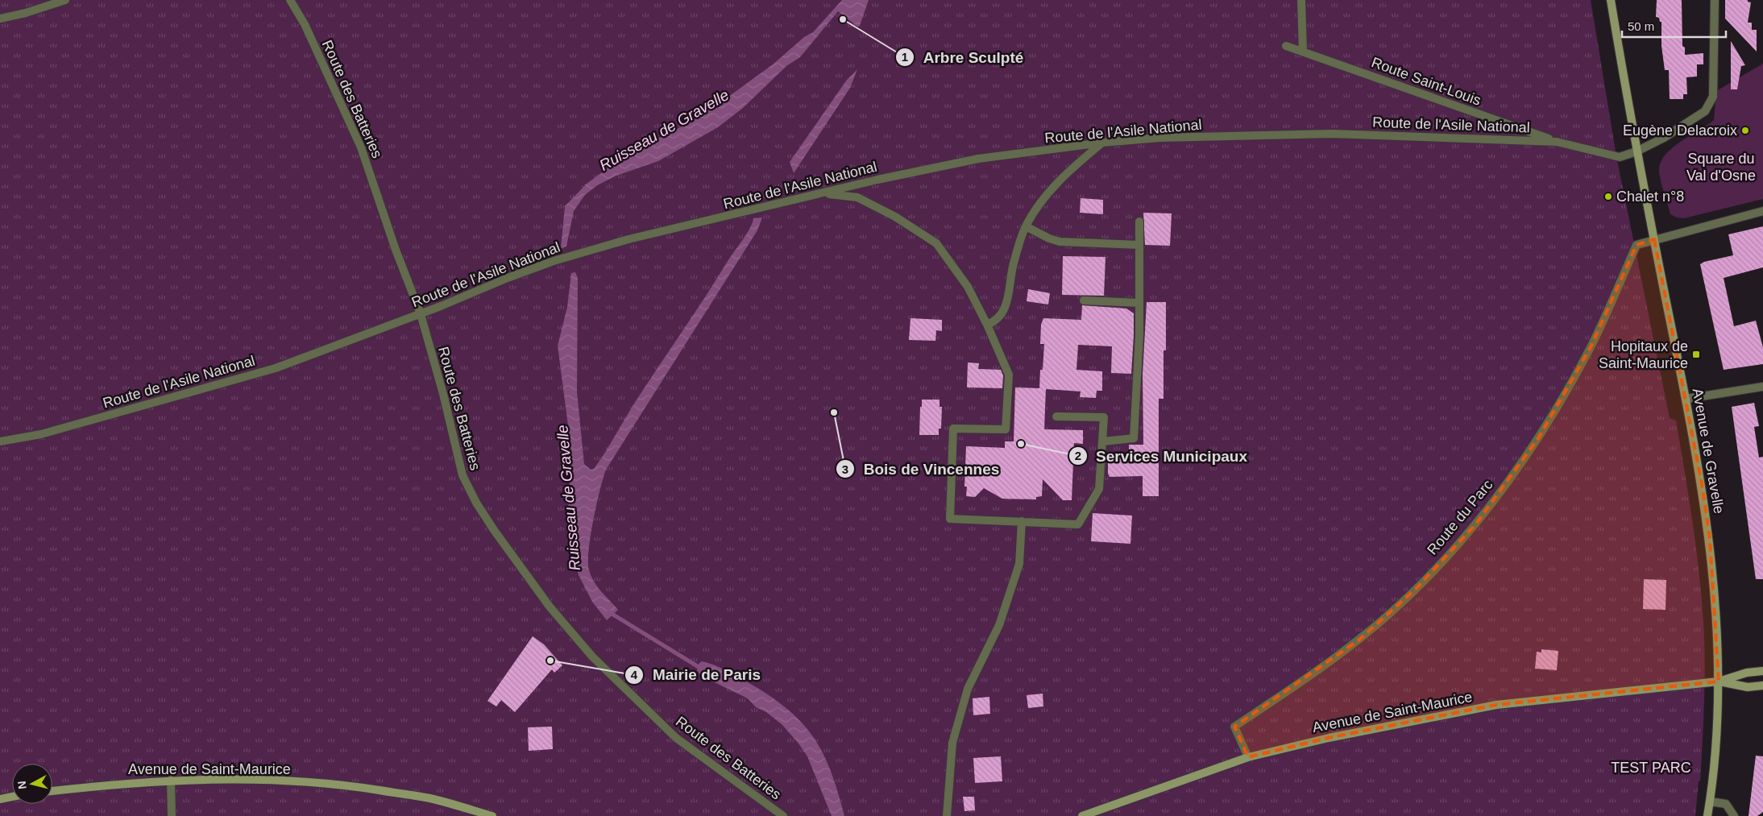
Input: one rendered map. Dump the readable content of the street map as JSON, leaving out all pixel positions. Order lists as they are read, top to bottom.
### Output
{
  "streets": {
    "main road": ["Avenue de Gravelle", "Avenue de Saint-Maurice"],
    "street": [
      "Route Saint-Louis",
      "Route des Batteries",
      "Route de l'Asile National",
      "Route du Parc"
    ]
  },
  "crossings": [
    ["Route Saint-Louis", "Route de l'Asile National"],
    ["Route des Batteries", "Route de l'Asile National"],
    ["Route de l'Asile National", "Avenue de Gravelle"],
    ["Avenue de Gravelle", "Route du Parc"],
    ["Avenue de Gravelle", "Avenue de Saint-Maurice"],
    ["Route du Parc", "Avenue de Saint-Maurice"]
  ],
  "water": ["Ruisseau de Gravelle"],
  "parks": ["Square du Val d'Osne", "TEST PARC"],
  "places": {
    "other": [
      "Arbre Sculpté",
      "Eugène Delacroix",
      "Chalet n°8",
      "Bois de Vincennes",
      "Services Municipaux",
      "Mairie de Paris"
    ],
    "transit": ["Hopitaux de Saint-Maurice"]
  },
  "scale_bar": "50 m",
  "north": "left"
}
